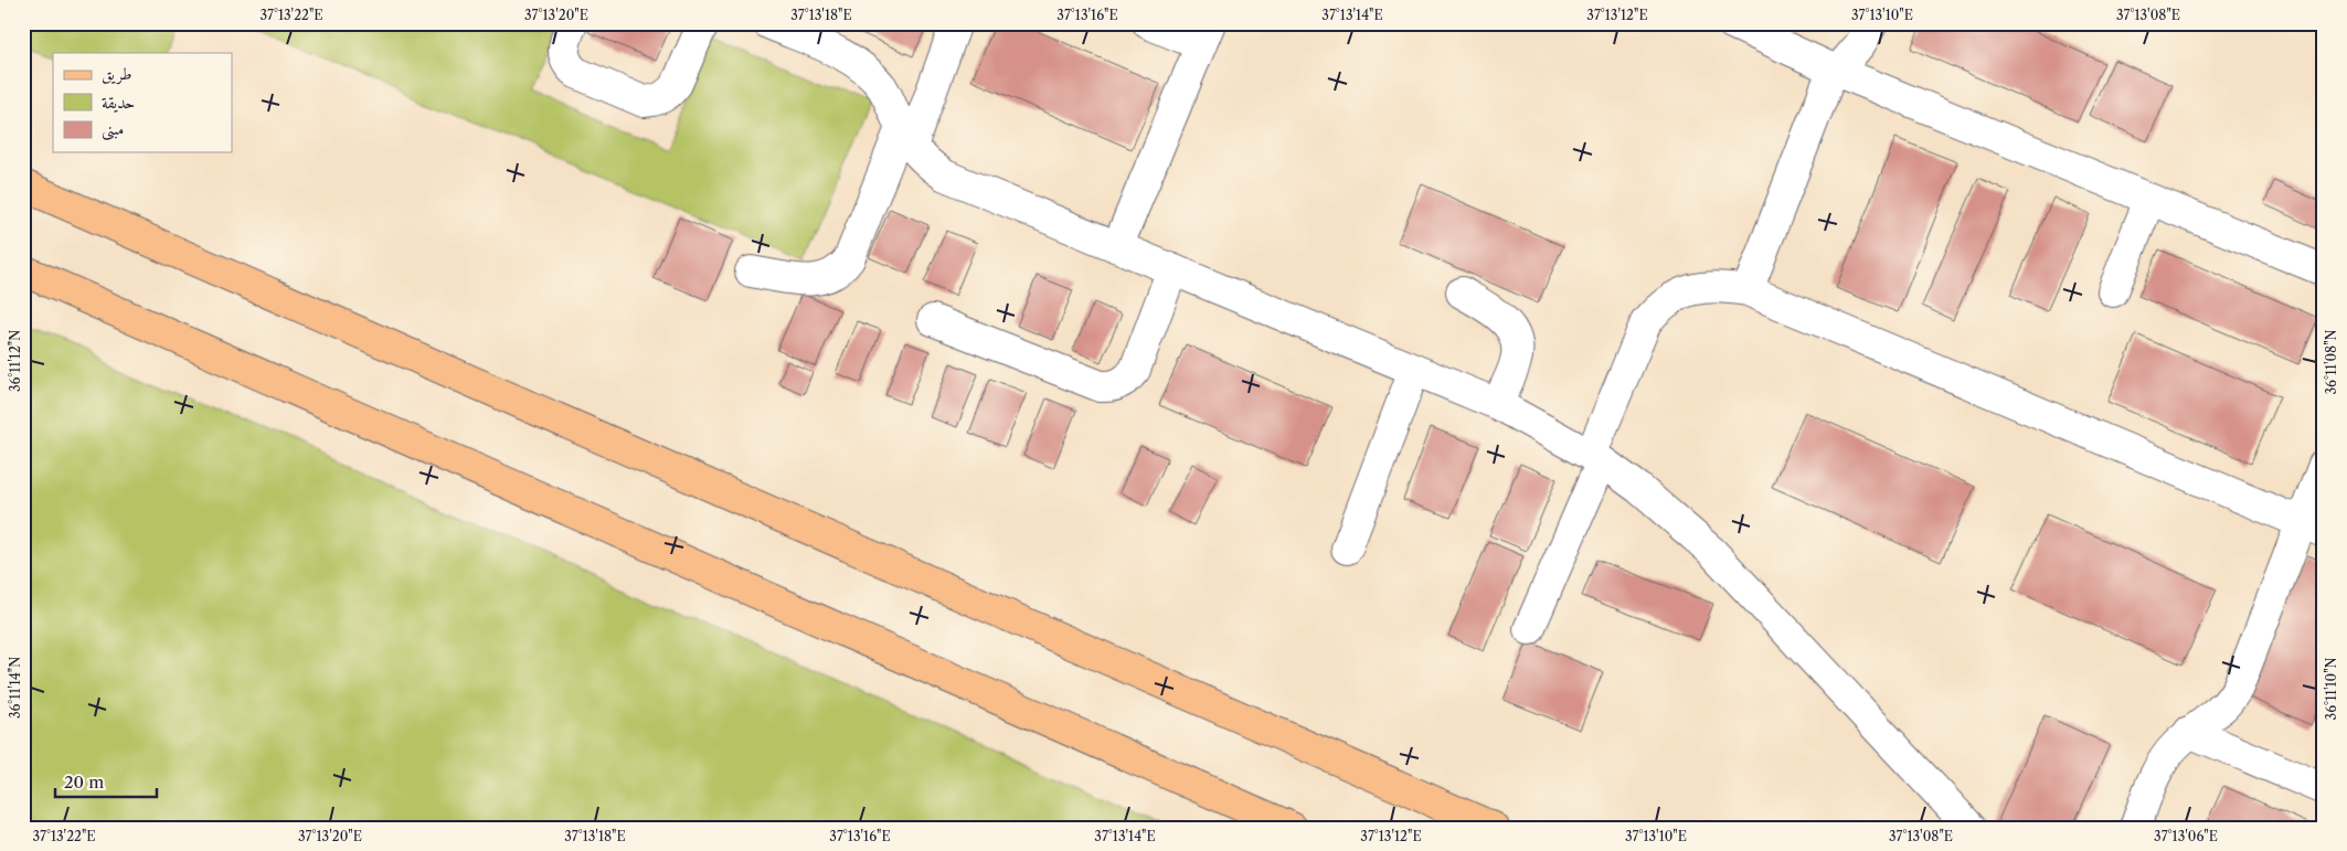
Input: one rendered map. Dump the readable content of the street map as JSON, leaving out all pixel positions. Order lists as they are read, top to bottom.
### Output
{
  "legend": ["طريق", "حديقة", "مبنى"],
  "scale_bar": "20 m",
  "coordinates": [
    "37°13'22\"E",
    "37°13'20\"E",
    "37°13'18\"E",
    "37°13'16\"E",
    "37°13'14\"E",
    "37°13'12\"E",
    "37°13'10\"E",
    "37°13'08\"E",
    "36°11'12\"N",
    "36°11'08\"N",
    "36°11'14\"N",
    "36°11'10\"N",
    "37°13'06\"E"
  ]
}
